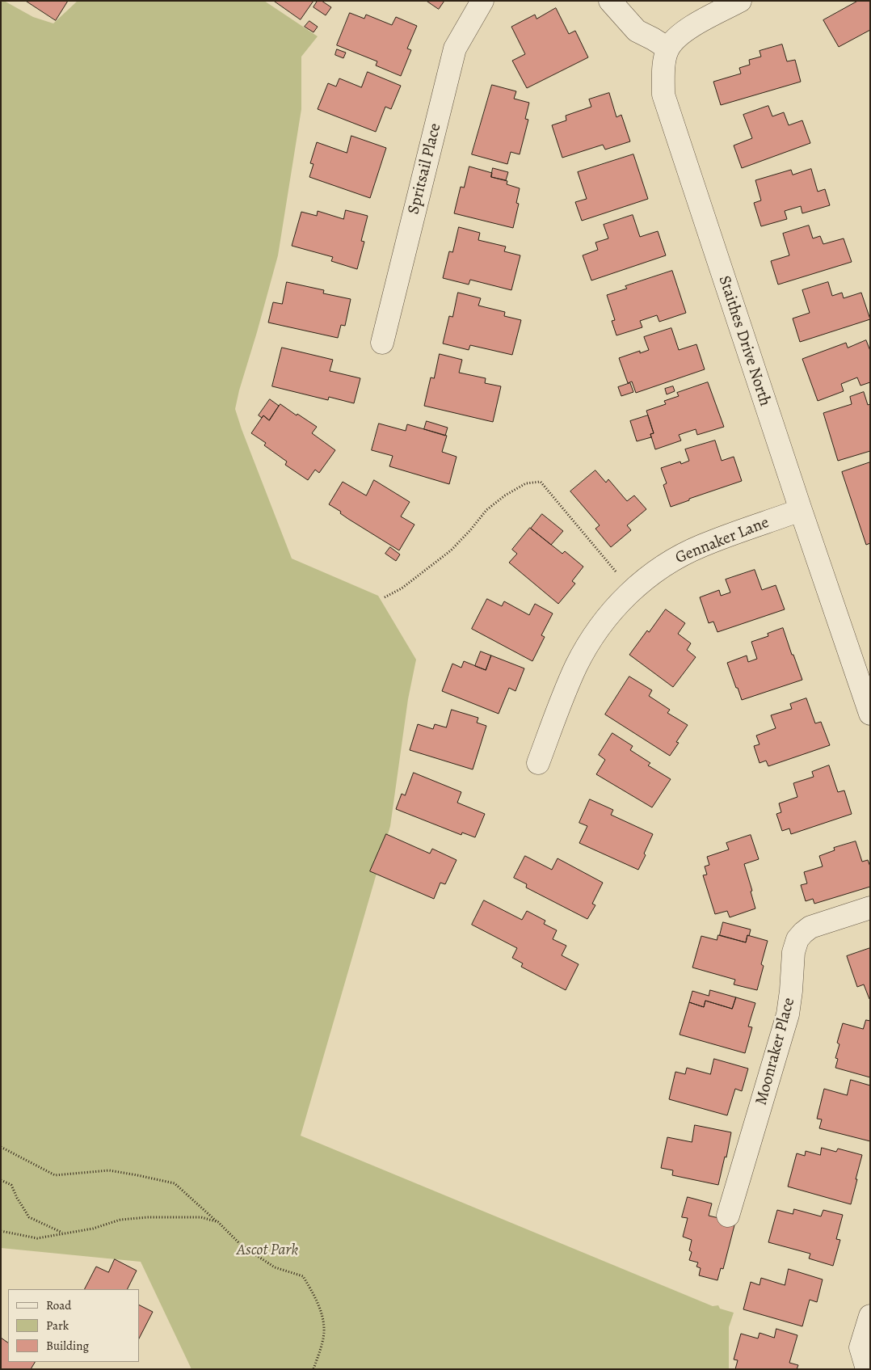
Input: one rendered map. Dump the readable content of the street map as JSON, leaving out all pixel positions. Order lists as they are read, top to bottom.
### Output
{
  "streets": {
    "street": [
      "Spritsail Place",
      "Staithes Drive North",
      "Gennaker Lane",
      "Moonraker Place"
    ]
  },
  "crossings": [
    ["Staithes Drive North", "Gennaker Lane"]
  ],
  "parks": ["Ascot Park"],
  "legend": ["Road", "Park", "Building"]
}
